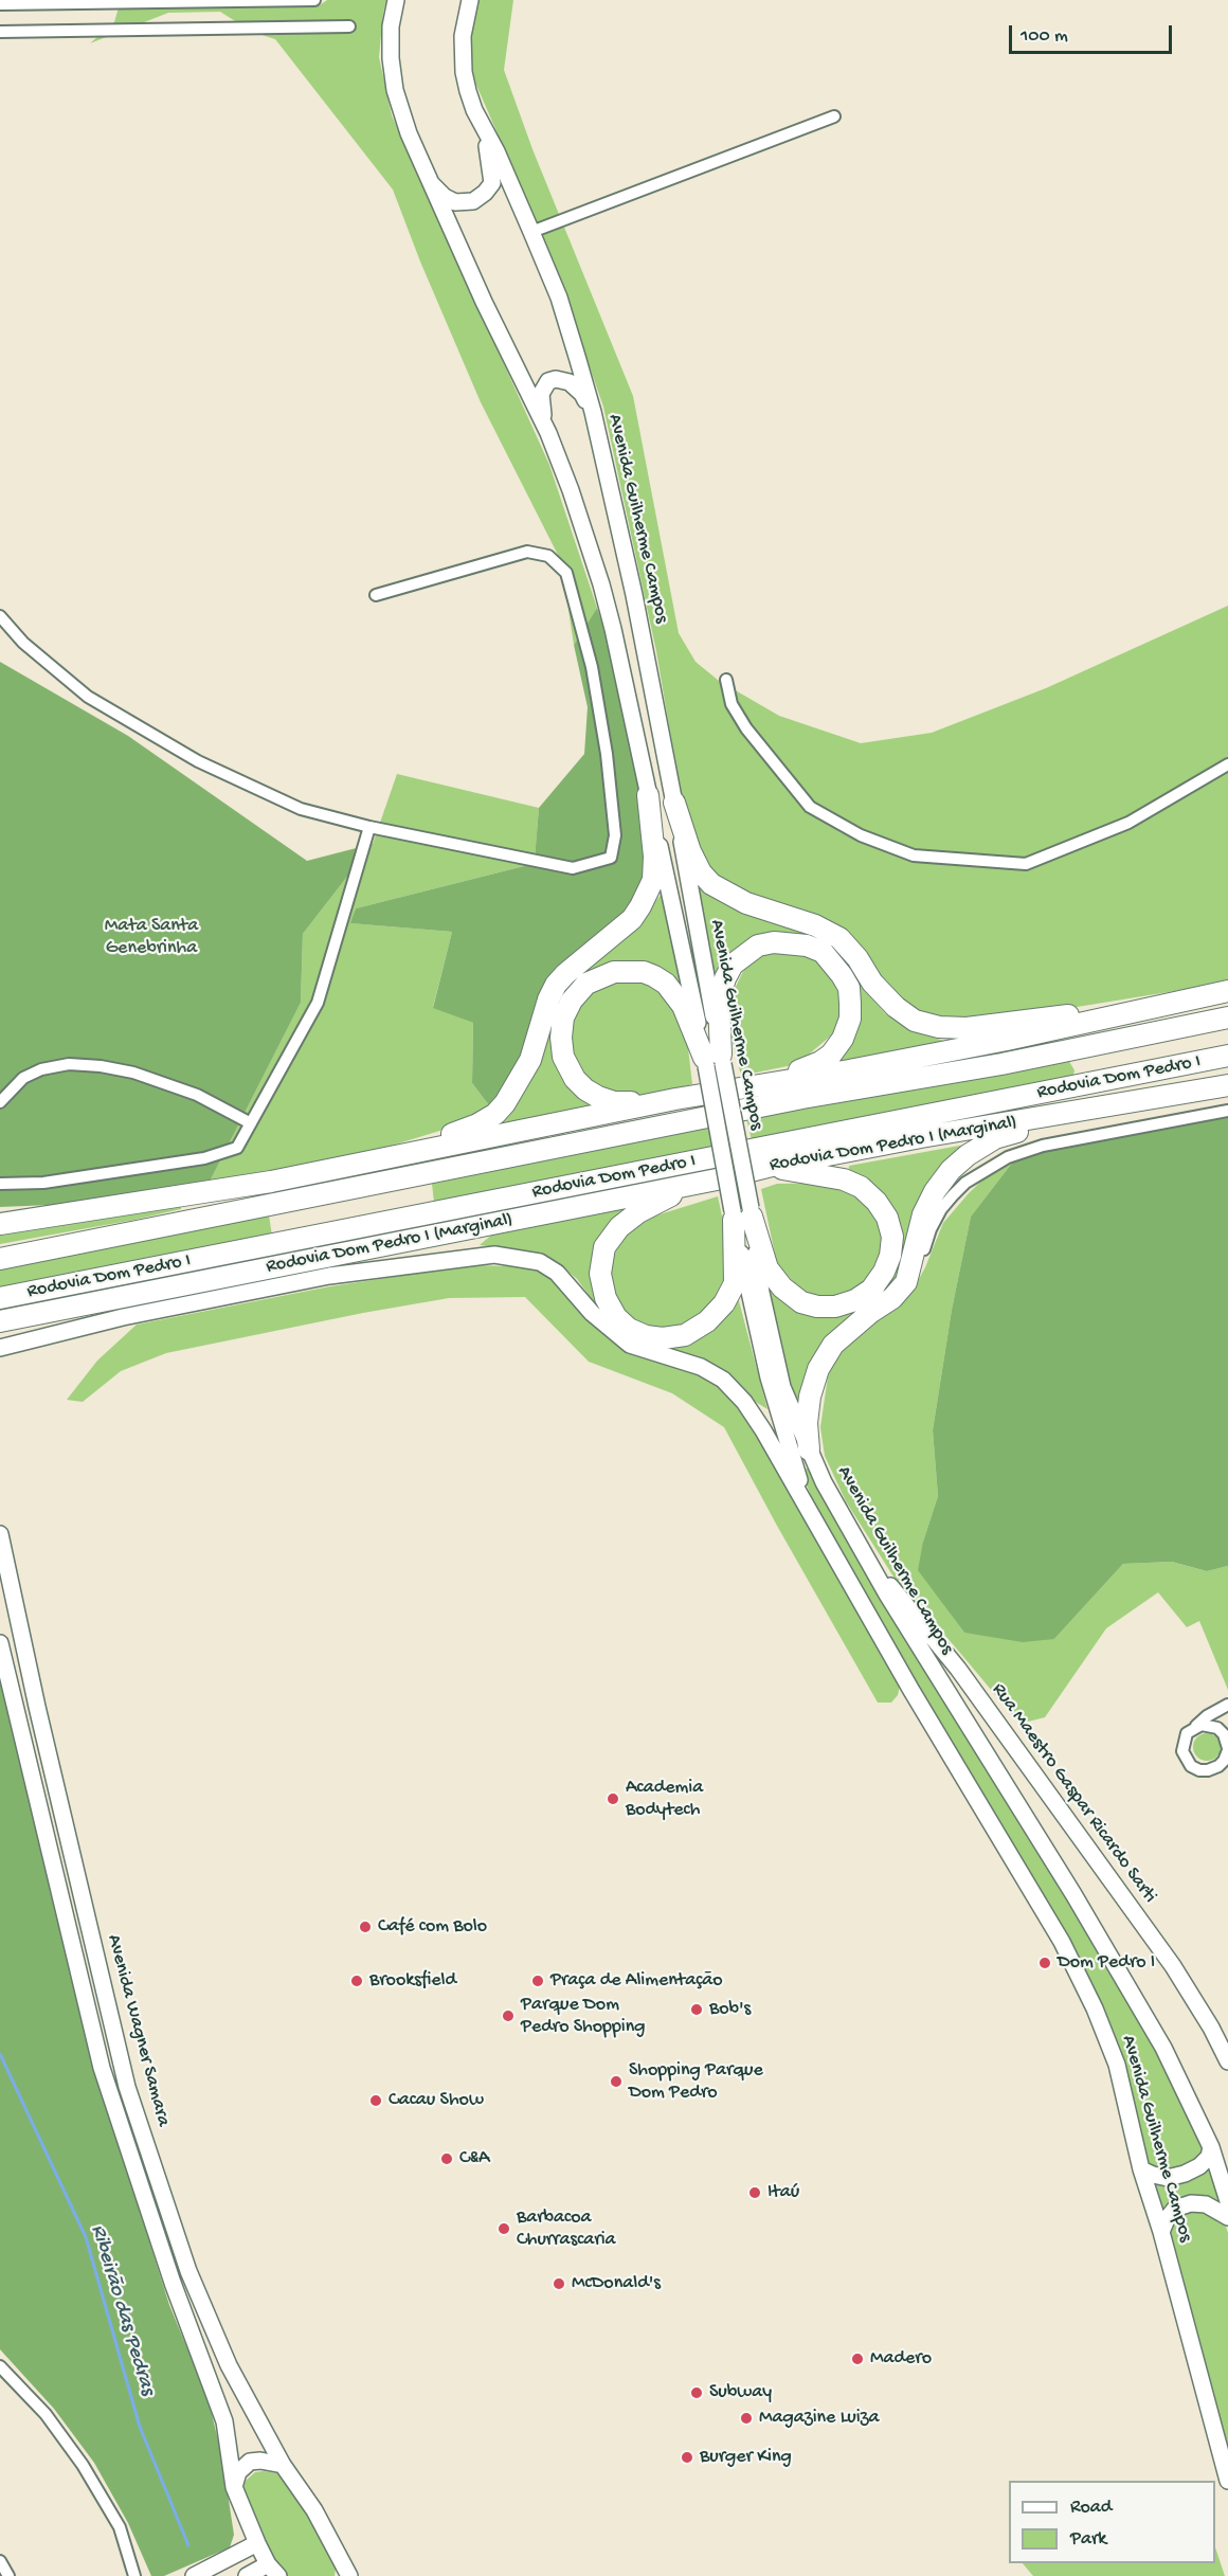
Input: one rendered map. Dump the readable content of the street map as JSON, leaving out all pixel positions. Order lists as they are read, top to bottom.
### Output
{
  "streets": {
    "highway": ["Rodovia Dom Pedro I", "Rodovia Dom Pedro I (Marginal)"],
    "main road": ["Avenida Guilherme Campos", "Rua Maestro Gaspar Ricardo Sarti", "Avenida Wagner Samara"]
  },
  "crossings": [
    ["Avenida Guilherme Campos", "Rua Maestro Gaspar Ricardo Sarti"]
  ],
  "water": ["Ribeirão das Pedras"],
  "parks": ["Mata Santa Genebrinha"],
  "places": [
    "Academia Bodytech",
    "Café com Bolo",
    "Dom Pedro I",
    "Brooksfield",
    "Praça de Alimentação",
    "Bob's",
    "Parque Dom Pedro Shopping",
    "Shopping Parque Dom Pedro",
    "Cacau Show",
    "C&A",
    "Itaú",
    "Barbacoa Churrascaria",
    "McDonald's",
    "Madero",
    "Subway",
    "Magazine Luiza",
    "Burger King"
  ],
  "legend": ["Road", "Park"],
  "scale_bar": "100 m"
}
